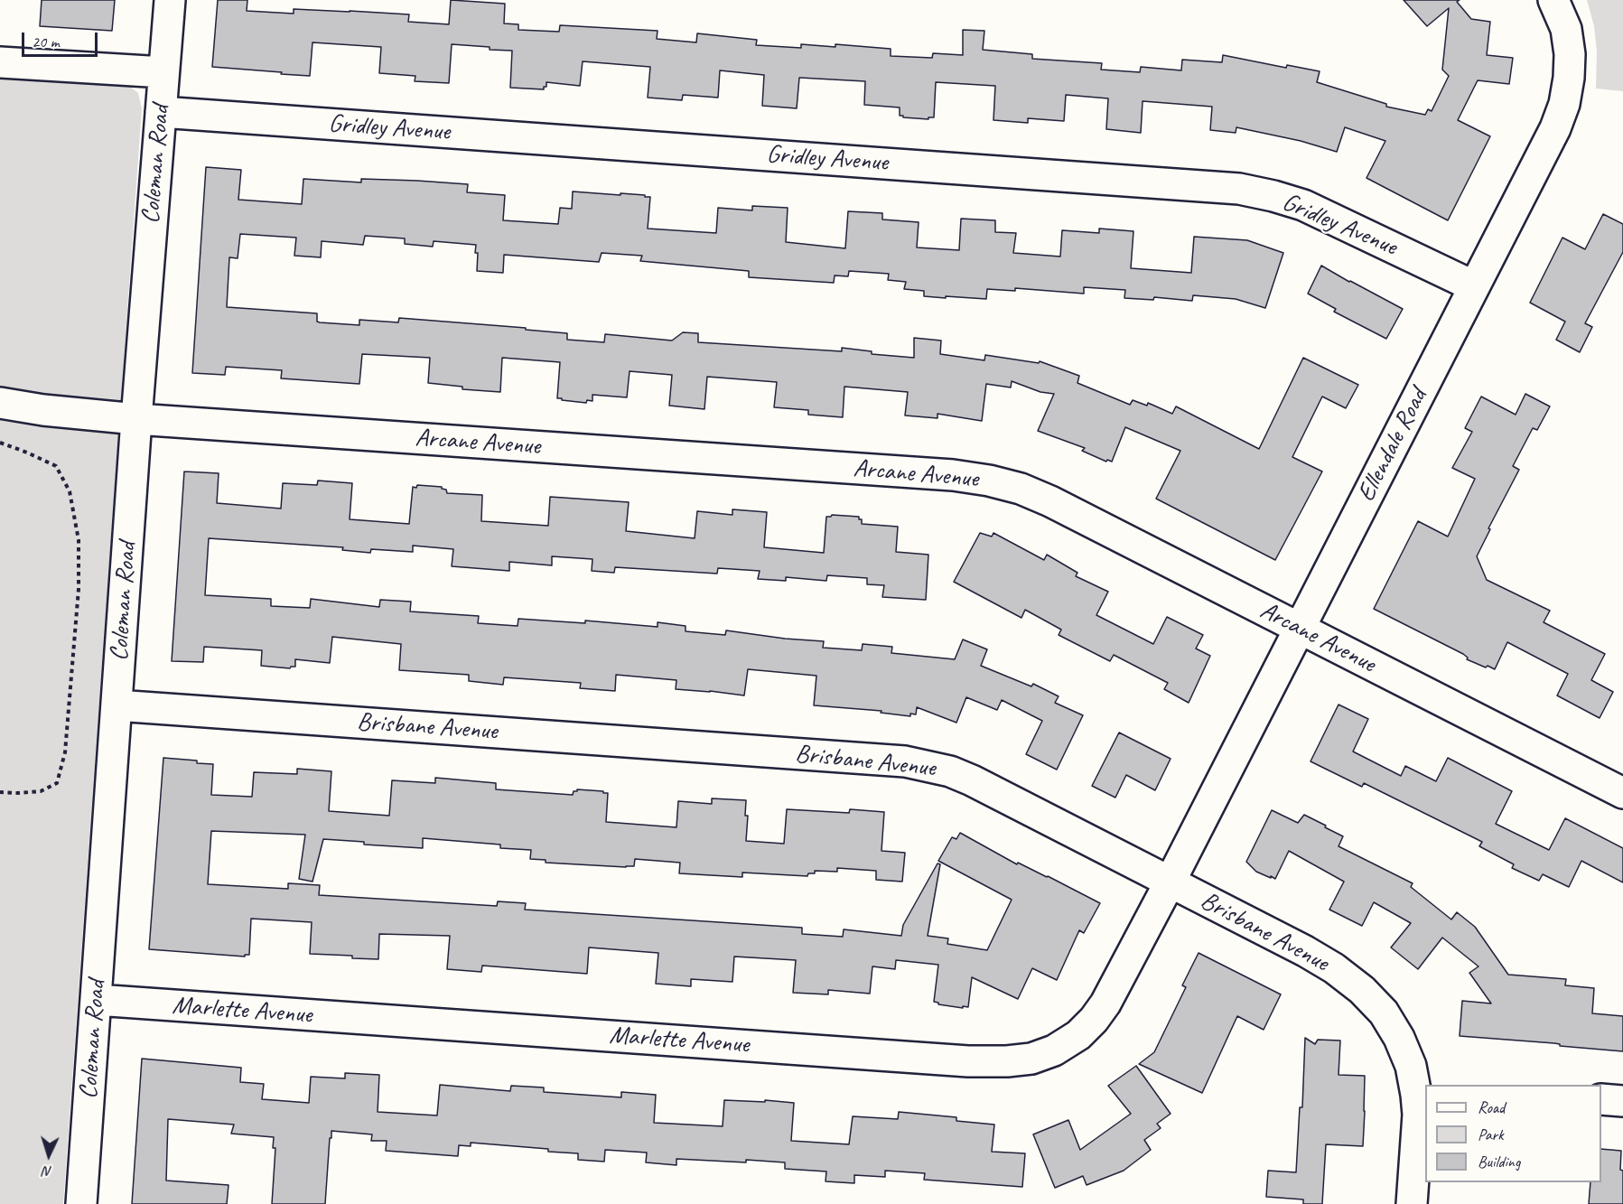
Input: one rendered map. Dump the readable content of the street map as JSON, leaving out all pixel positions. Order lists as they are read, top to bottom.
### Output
{
  "streets": {
    "street": [
      "Gridley Avenue",
      "Coleman Road",
      "Arcane Avenue",
      "Ellendale Road",
      "Brisbane Avenue",
      "Marlette Avenue"
    ]
  },
  "crossings": [
    ["Gridley Avenue", "Coleman Road"],
    ["Gridley Avenue", "Ellendale Road"],
    ["Coleman Road", "Arcane Avenue"],
    ["Coleman Road", "Brisbane Avenue"],
    ["Coleman Road", "Marlette Avenue"],
    ["Arcane Avenue", "Ellendale Road"],
    ["Ellendale Road", "Brisbane Avenue"],
    ["Ellendale Road", "Marlette Avenue"],
    ["Brisbane Avenue", "Marlette Avenue"]
  ],
  "legend": ["Road", "Park", "Building"],
  "scale_bar": "20 m",
  "north": "bottom"
}
